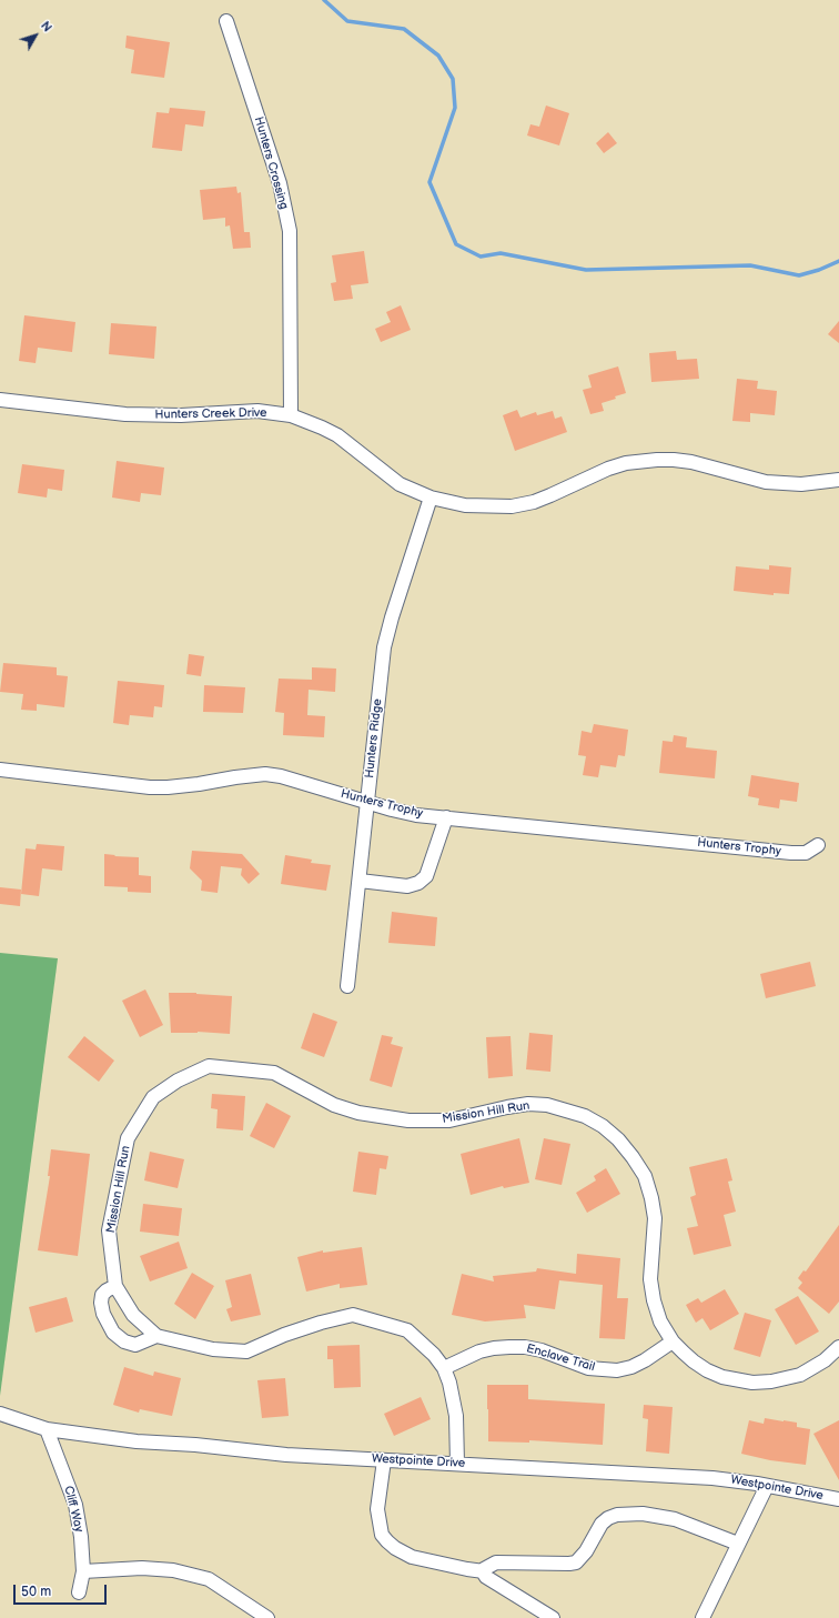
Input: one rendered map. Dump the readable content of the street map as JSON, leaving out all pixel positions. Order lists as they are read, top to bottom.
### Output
{
  "streets": {
    "street": [
      "Hunters Crossing",
      "Hunters Creek Drive",
      "Hunters Ridge",
      "Hunters Trophy",
      "Mission Hill Run",
      "Enclave Trail",
      "Westpointe Drive",
      "Cliff Way"
    ]
  },
  "crossings": [
    ["Hunters Crossing", "Hunters Creek Drive"],
    ["Hunters Creek Drive", "Hunters Ridge"],
    ["Hunters Ridge", "Hunters Trophy"],
    ["Mission Hill Run", "Enclave Trail"],
    ["Mission Hill Run", "Westpointe Drive"],
    ["Westpointe Drive", "Cliff Way"]
  ],
  "scale_bar": "50 m",
  "north": "top right"
}
